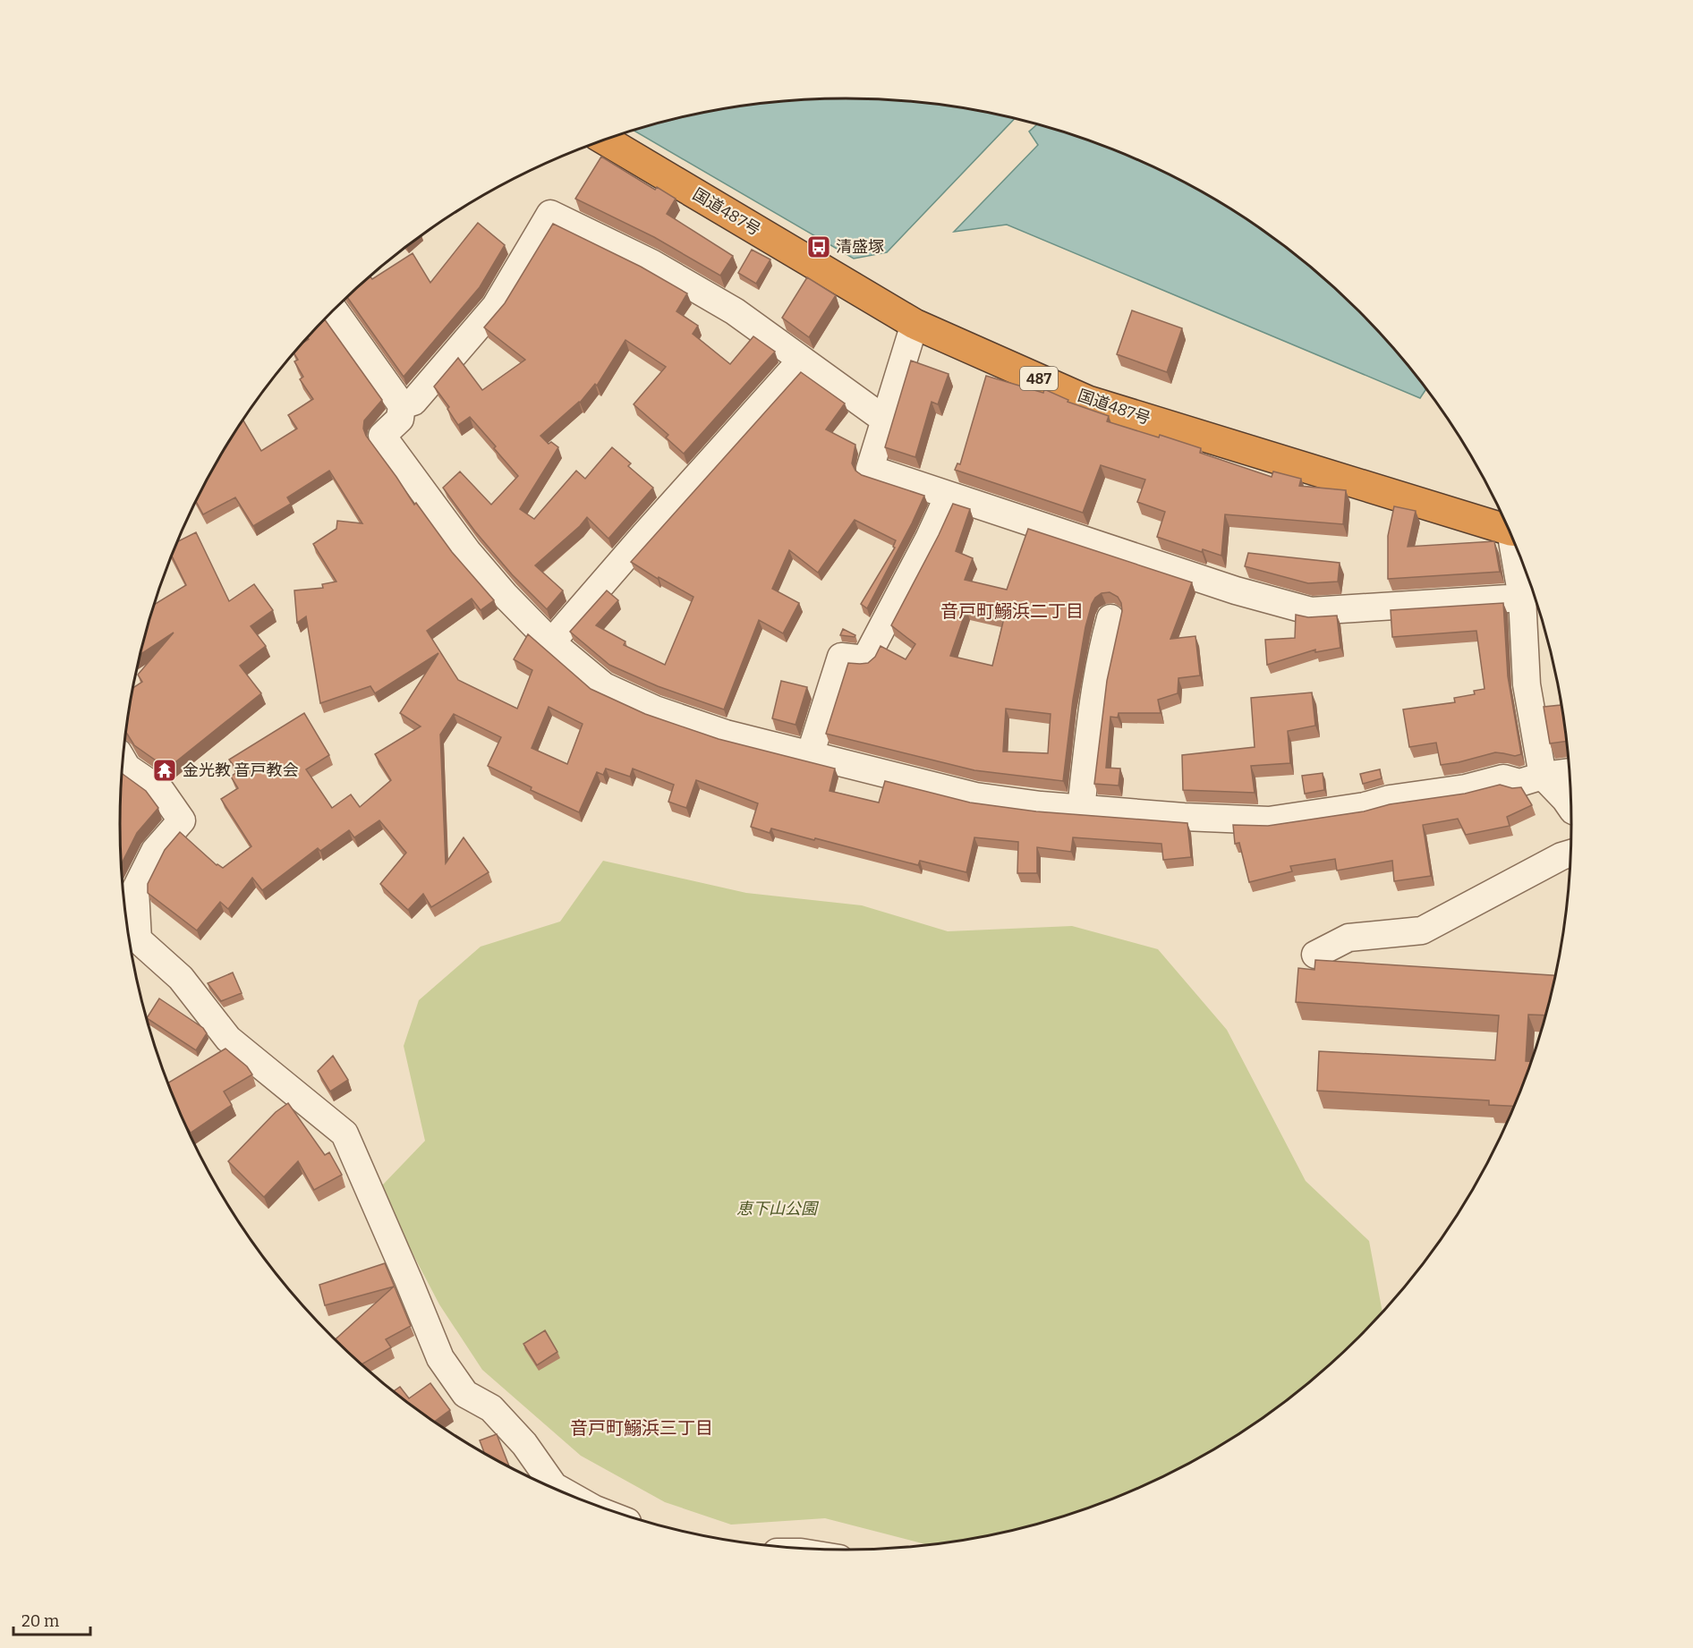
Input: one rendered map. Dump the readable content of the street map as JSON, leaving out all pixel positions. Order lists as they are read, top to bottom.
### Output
{
  "streets": {
    "highway": ["国道487号", "487"]
  },
  "districts": ["音戸町鰯浜二丁目", "音戸町鰯浜三丁目"],
  "parks": ["恵下山公園"],
  "places": {
    "bus stop": ["清盛塚"],
    "temple": ["金光教 音戸教会"]
  },
  "scale_bar": "20 m"
}
